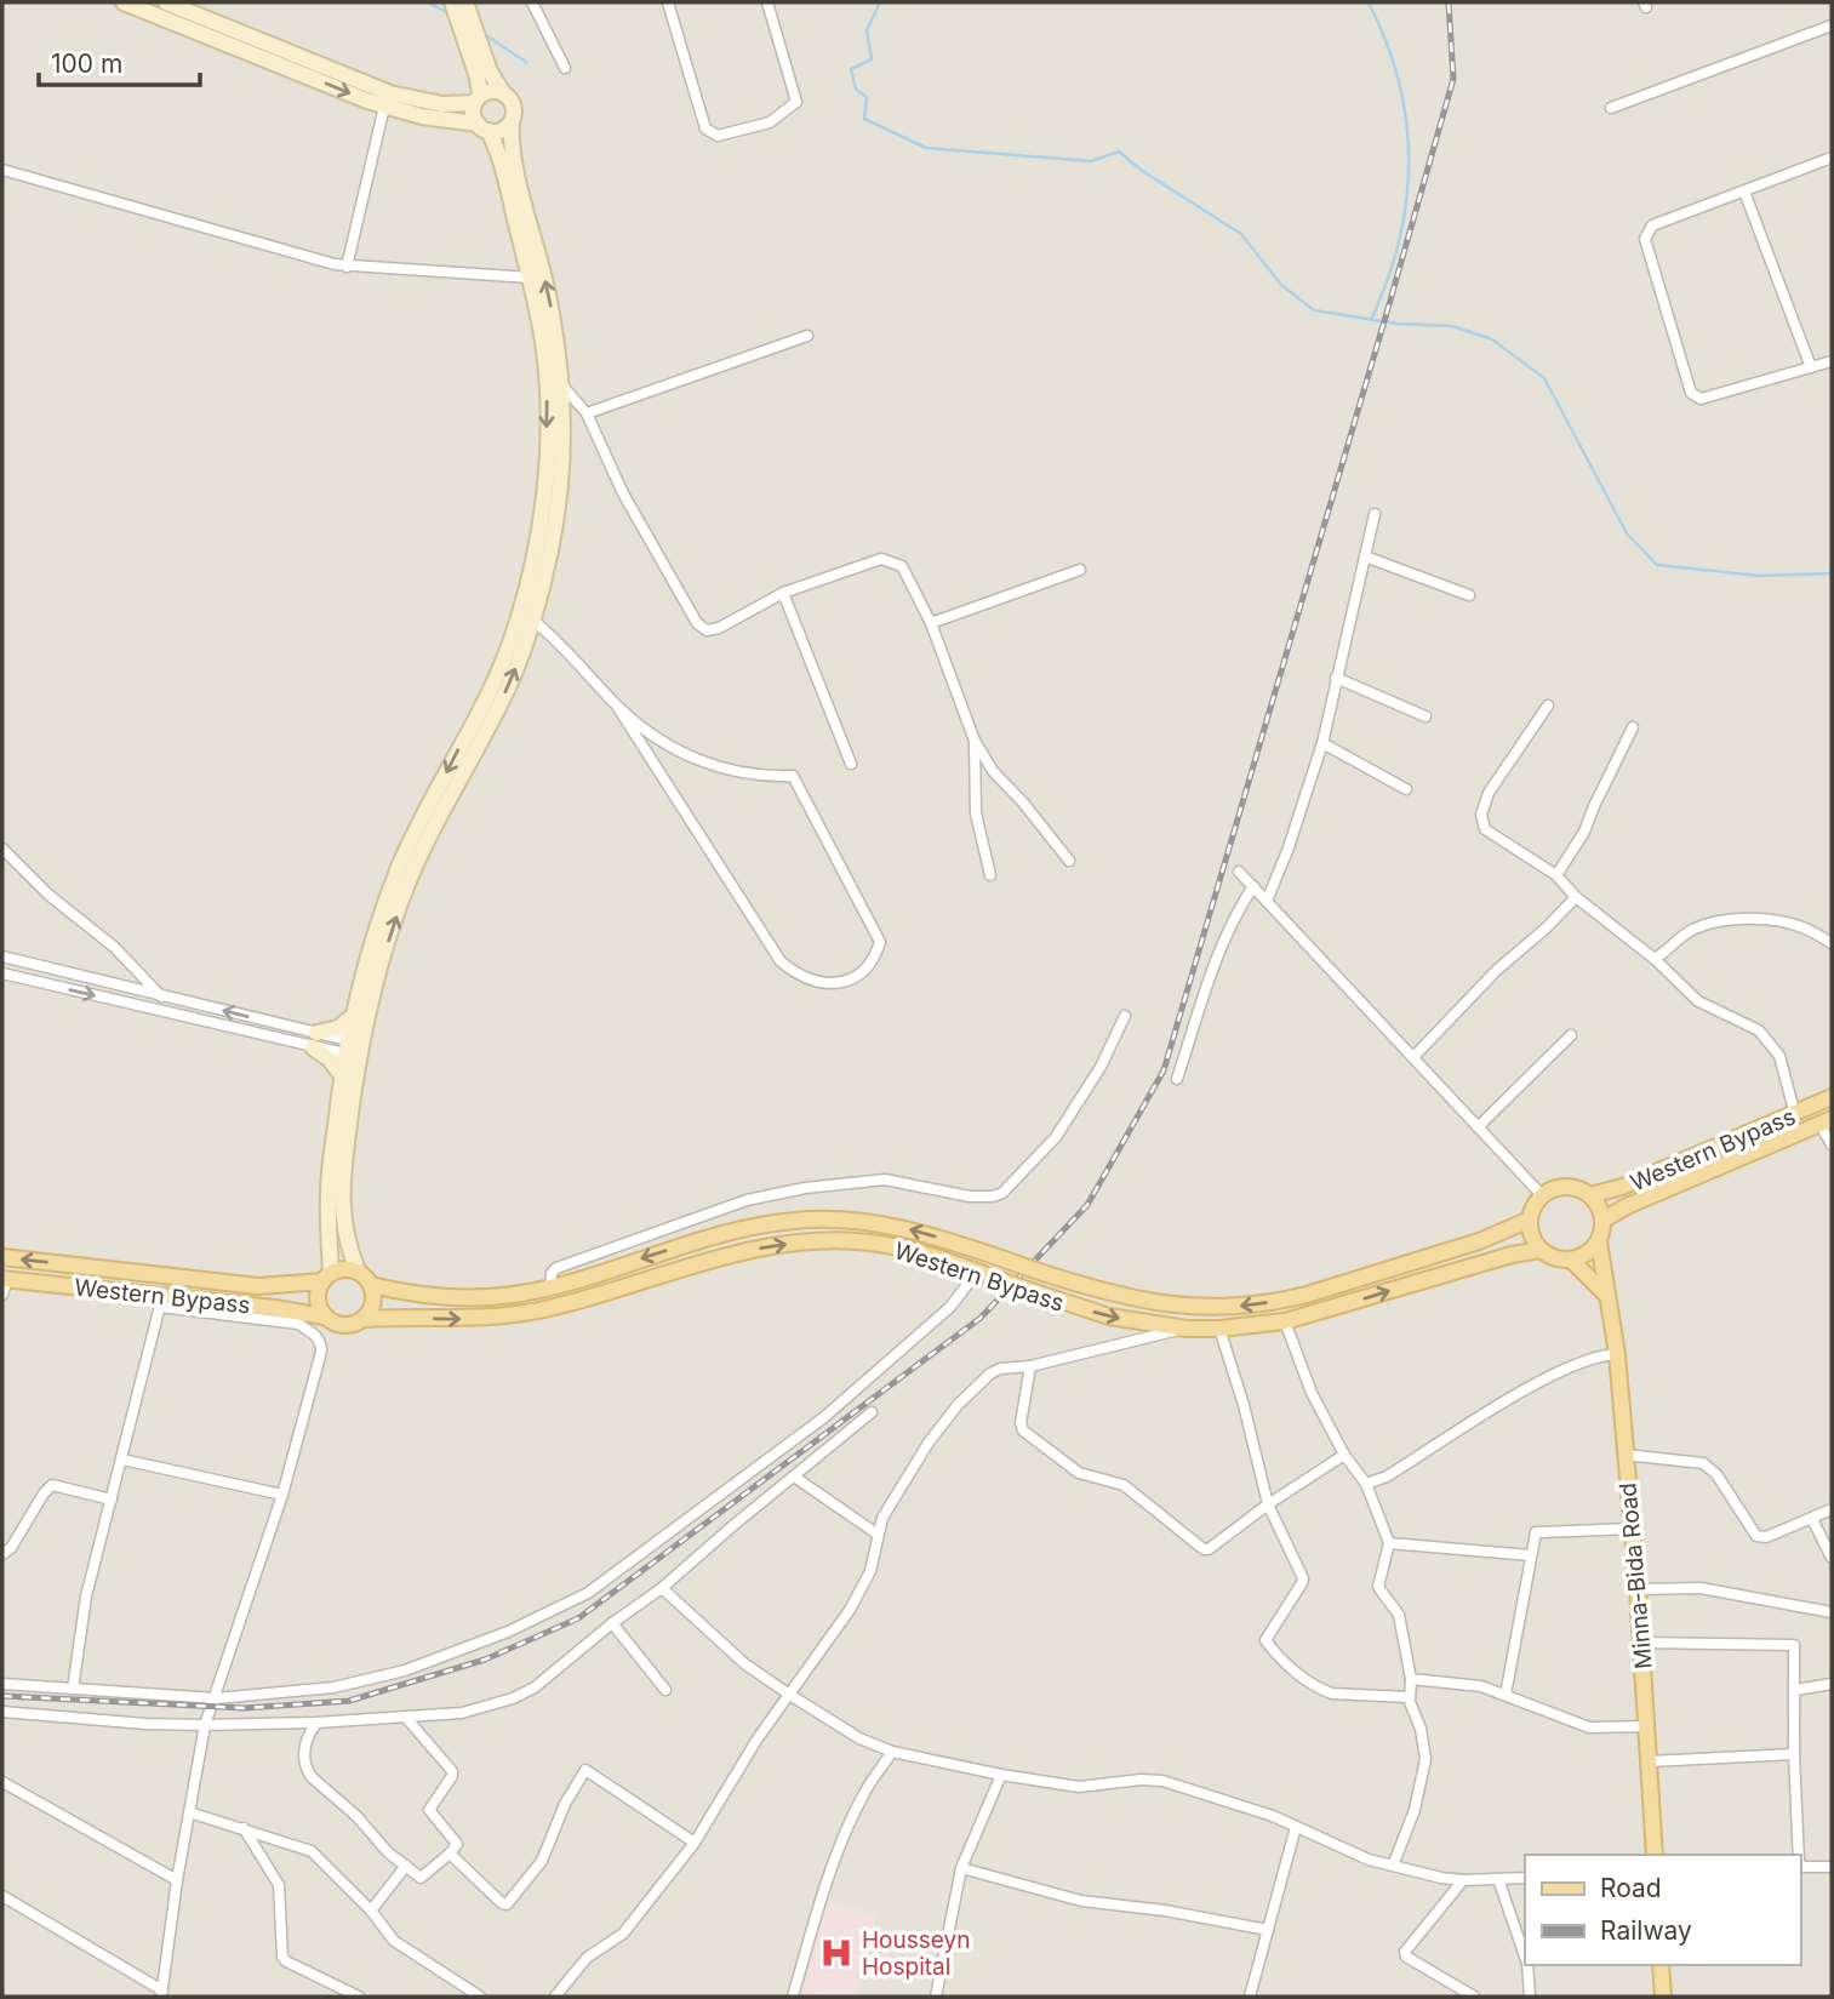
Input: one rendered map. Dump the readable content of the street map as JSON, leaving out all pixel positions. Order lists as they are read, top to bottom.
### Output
{
  "streets": {
    "main road": ["Western Bypass", "Minna-Bida Road"]
  },
  "crossings": [
    ["Western Bypass", "Minna-Bida Road"]
  ],
  "places": {
    "hospital": ["Housseyn Hospital"]
  },
  "legend": ["Road", "Railway"],
  "scale_bar": "100 m"
}
